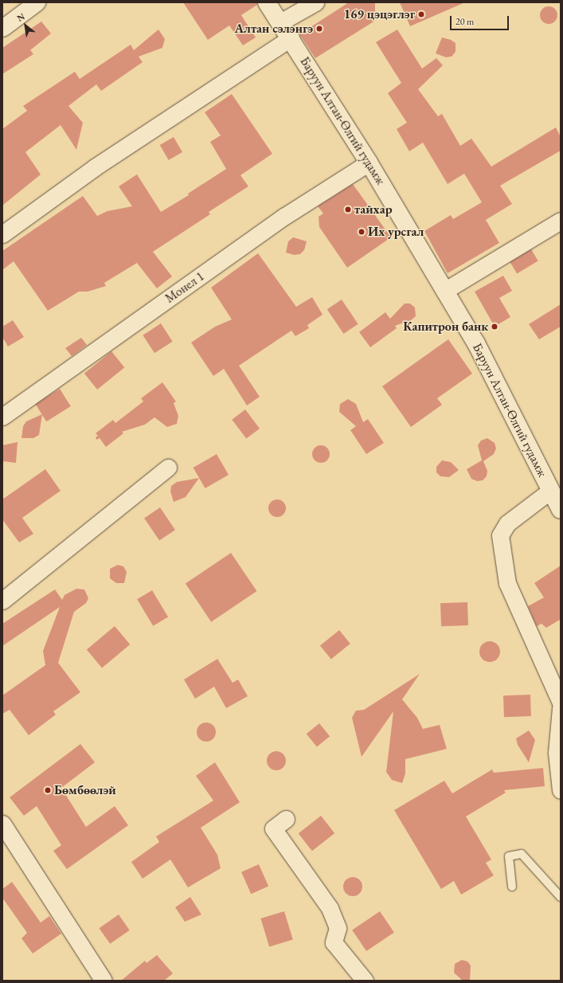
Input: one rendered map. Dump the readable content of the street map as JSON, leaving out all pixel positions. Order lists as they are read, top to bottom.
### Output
{
  "streets": {
    "main road": ["Баруун Алтан-Өлгий гудамж"],
    "street": ["Монел 1"]
  },
  "crossings": [
    ["Баруун Алтан-Өлгий гудамж", "Монел 1"]
  ],
  "places": [
    "169 цэцэглэг",
    "Алтан сэлэнгэ",
    "тайхар",
    "Их урсгал",
    "Капитрон банк",
    "Бөмбөөлэй"
  ],
  "scale_bar": "20 m",
  "north": "top left"
}
